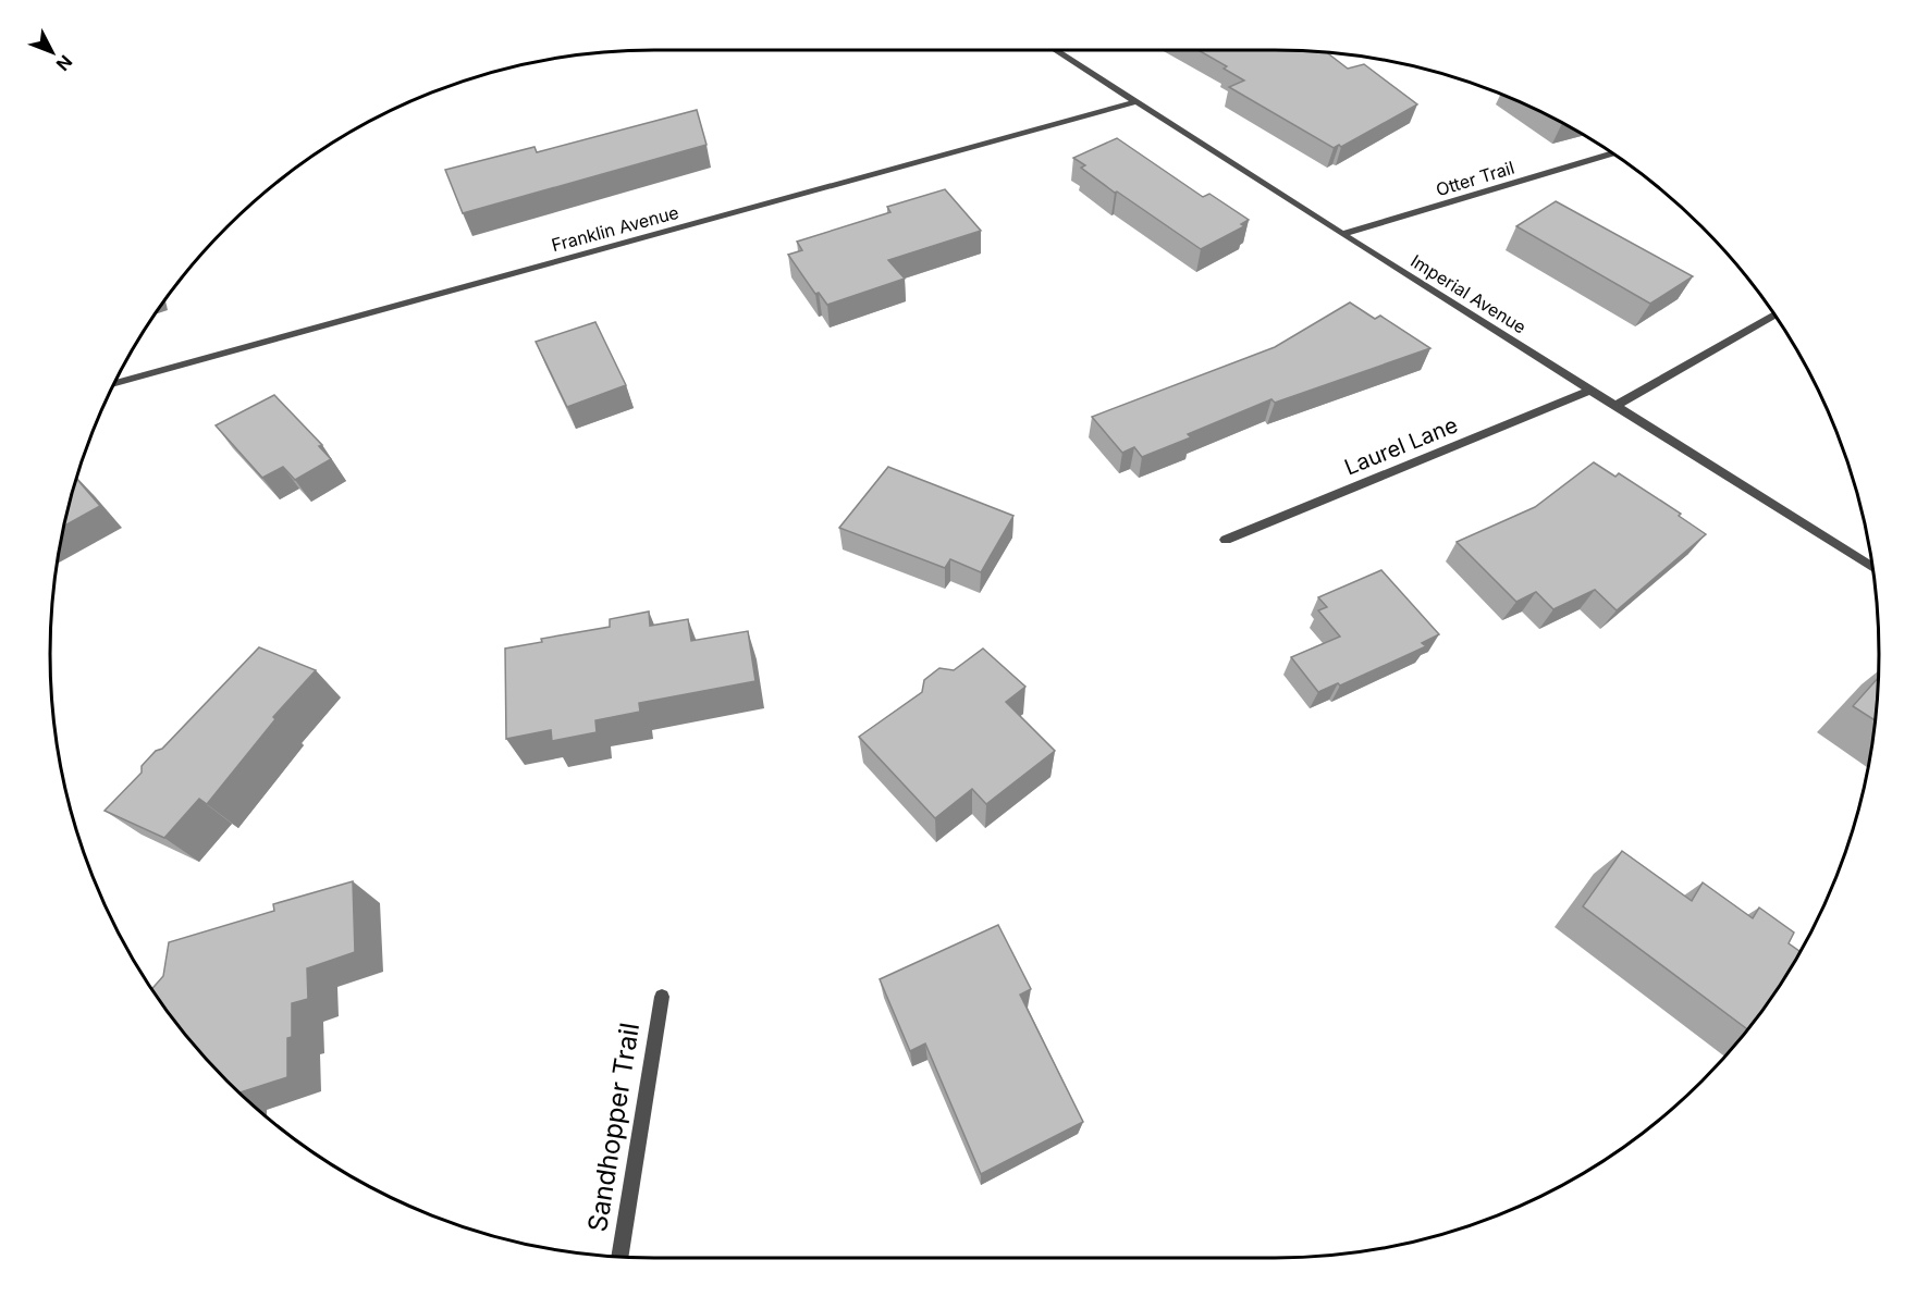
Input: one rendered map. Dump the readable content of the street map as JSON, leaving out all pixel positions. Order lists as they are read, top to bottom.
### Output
{
  "streets": {
    "street": [
      "Otter Trail",
      "Franklin Avenue",
      "Imperial Avenue",
      "Laurel Lane",
      "Sandhopper Trail"
    ]
  },
  "crossings": [
    ["Otter Trail", "Imperial Avenue"],
    ["Franklin Avenue", "Imperial Avenue"],
    ["Imperial Avenue", "Laurel Lane"]
  ],
  "north": "bottom right"
}
